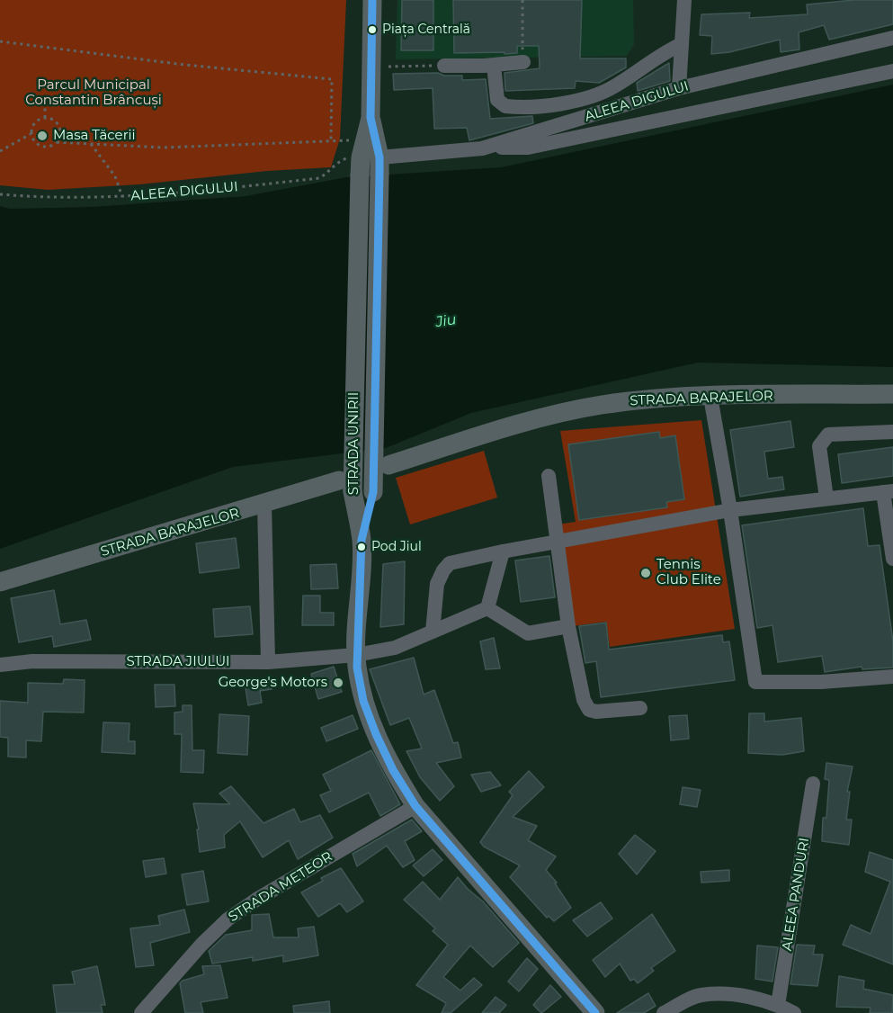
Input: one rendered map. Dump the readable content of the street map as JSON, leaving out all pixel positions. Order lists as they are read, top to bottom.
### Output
{
  "streets": {
    "main road": ["STRADA BARAJELOR", "STRADA UNIRII"],
    "street": [
      "ALEEA DIGULUI",
      "STRADA JIULUI",
      "STRADA METEOR",
      "ALEEA PANDURI"
    ]
  },
  "crossings": [
    ["ALEEA DIGULUI", "STRADA UNIRII"],
    ["STRADA BARAJELOR", "STRADA UNIRII"]
  ],
  "water": ["Jiu"],
  "parks": ["Parcul Municipal Constantin Brâncuși"],
  "places": [
    "Piața Centrală",
    "Masa Tăcerii",
    "Pod Jiul",
    "Tennis Club Elite",
    "George's Motors"
  ]
}
